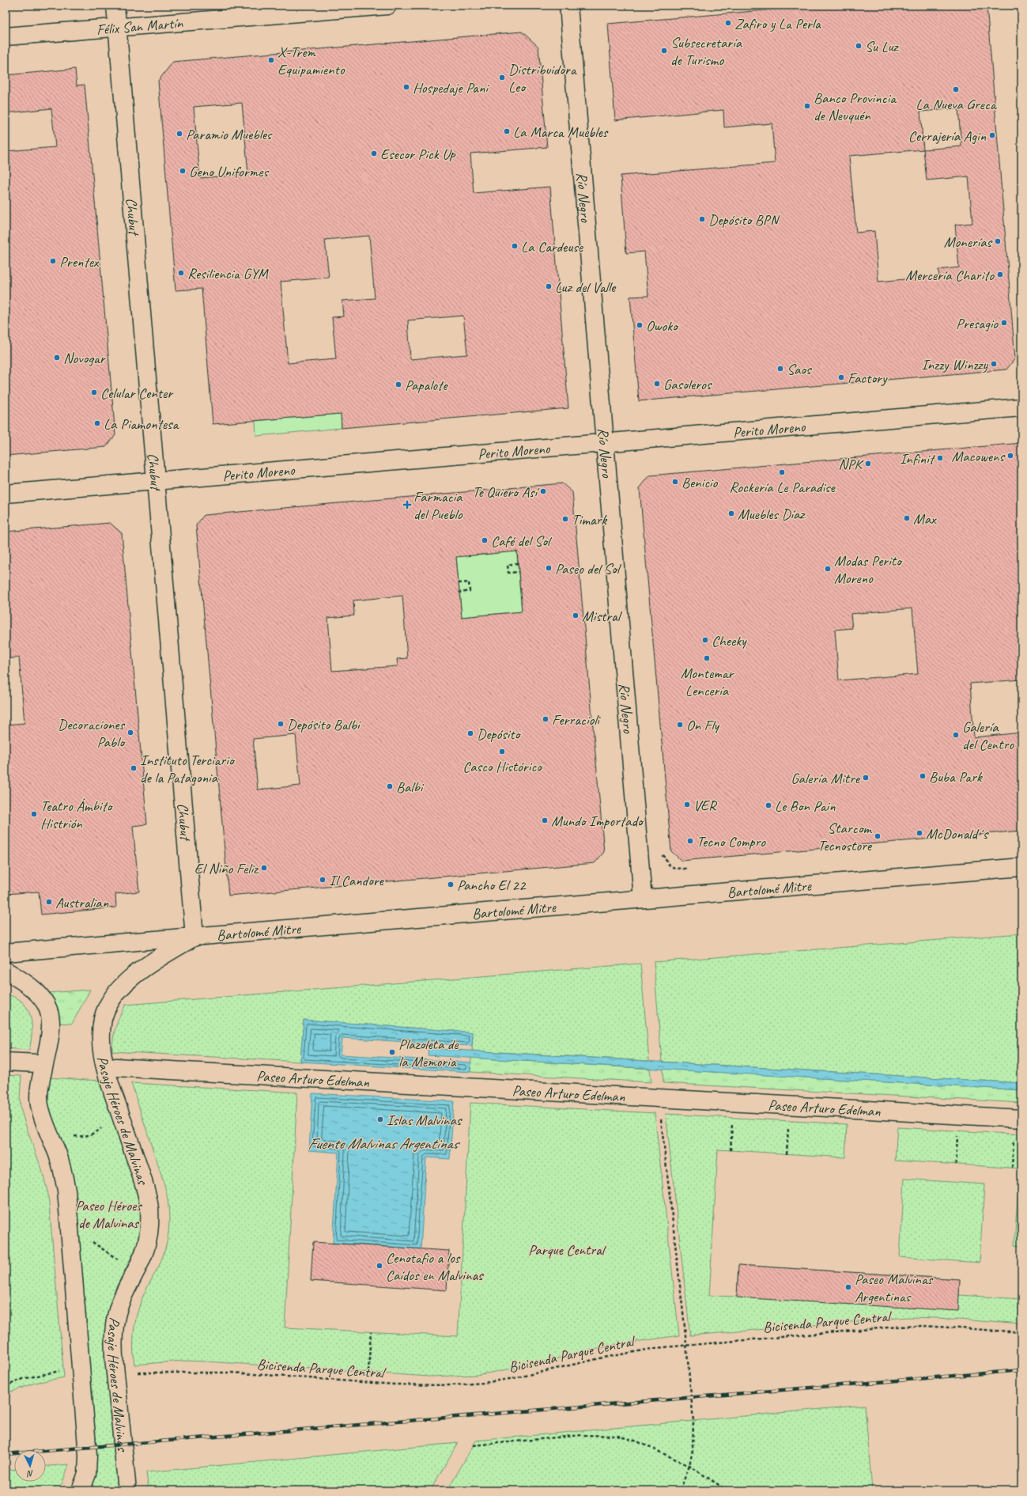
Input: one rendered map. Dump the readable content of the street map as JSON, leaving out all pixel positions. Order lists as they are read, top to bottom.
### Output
{
  "streets": {
    "main road": [
      "Félix San Martín",
      "Río Negro",
      "Chubut",
      "Perito Moreno",
      "Bartolomé Mitre",
      "Paseo Arturo Edelman",
      "Pasaje Héroes de Malvinas"
    ],
    "path": ["Bicisenda Parque Central"]
  },
  "crossings": [
    ["Félix San Martín", "Chubut"],
    ["Río Negro", "Perito Moreno"],
    ["Río Negro", "Bartolomé Mitre"],
    ["Chubut", "Perito Moreno"],
    ["Chubut", "Bartolomé Mitre"],
    ["Chubut", "Pasaje Héroes de Malvinas"],
    ["Bartolomé Mitre", "Pasaje Héroes de Malvinas"]
  ],
  "water": ["Fuente Malvinas Argentinas"],
  "parks": ["Paseo Héroes de Malvinas", "Parque Central"],
  "places": {
    "other": [
      "Zafiro y La Perla",
      "Su Luz",
      "Subsecretaría de Turismo",
      "X-Trem Equipamiento",
      "Distribuidora Leo",
      "Hospedaje Pani",
      "La Nueva Greca",
      "Banco Provincia de Neuquén",
      "La Marca Muebles",
      "Paramio Muebles",
      "Cerrajería Agin",
      "Esecor Pick Up",
      "Geno Uniformes",
      "Depósito BPN",
      "Monerías",
      "La Cardeuse",
      "Prentex",
      "Resiliencia GYM",
      "Mercería Charito",
      "Luz del Valle",
      "Presagio",
      "Owoko",
      "Novogar",
      "Inzzy Winzzy",
      "Saos",
      "Factory",
      "Gasoleros",
      "Papalote",
      "Celular Center",
      "La Piamontesa",
      "Macowens",
      "Infinit",
      "NPK",
      "Rockería Le Paradise",
      "Benicio",
      "Te Quiero Así",
      "Muebles Díaz",
      "Max",
      "Timark",
      "Café del Sol",
      "Paseo del Sol",
      "Modas Perito Moreno",
      "Mistral",
      "Cheeky",
      "Montemar Lencería",
      "Ferracioli",
      "Depósito Balbi",
      "On Fly",
      "Decoraciones Pablo",
      "Depósito",
      "Galería del Centro",
      "Casco Histórico",
      "Instituto Terciario de la Patagonia",
      "Buba Park",
      "Galería Mitre",
      "Balbi",
      "VER",
      "Le Bon Pain",
      "Teatro Ámbito Histrión",
      "Mundo Importado",
      "McDonald´s",
      "Starcom Tecnostore",
      "Tecno Compro",
      "El Niño Feliz",
      "Il Candore",
      "Pancho El 22",
      "Australian",
      "Plazoleta de la Memoria",
      "Islas Malvinas",
      "Cenotafio a los Caídos en Malvinas",
      "Paseo Malvinas Argentinas"
    ],
    "health": ["Farmacia del Pueblo"]
  },
  "north": "bottom"
}
